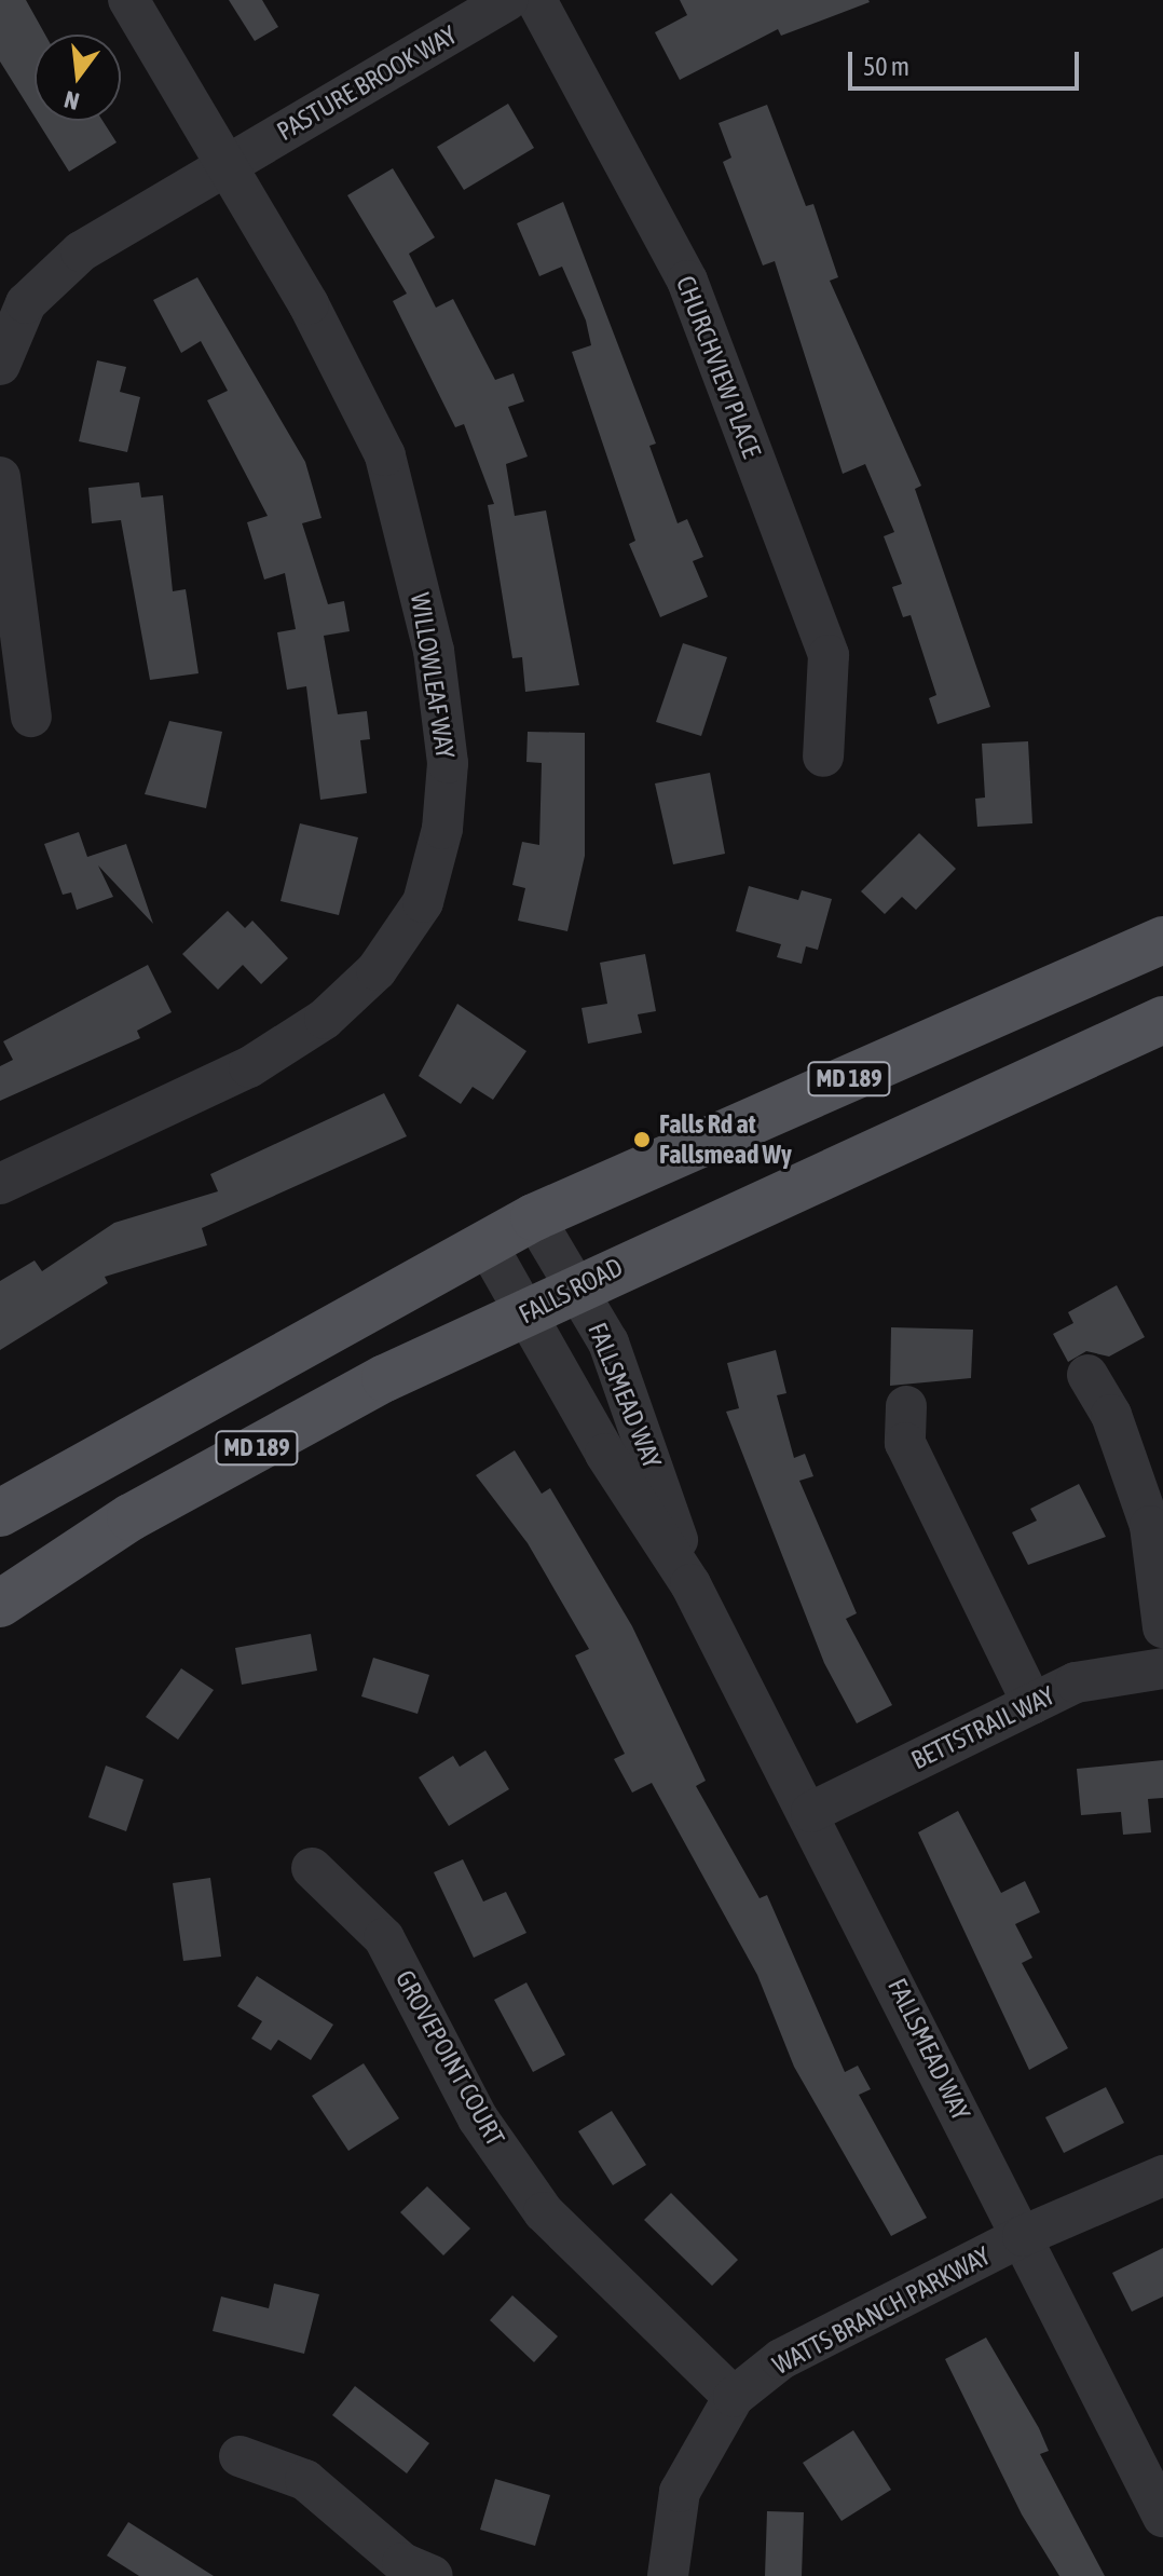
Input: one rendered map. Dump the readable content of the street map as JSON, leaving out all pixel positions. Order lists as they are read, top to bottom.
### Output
{
  "streets": {
    "main road": ["MD 189", "FALLS ROAD"],
    "street": [
      "PASTURE BROOK WAY",
      "CHURCHVIEW PLACE",
      "WILLOWLEAF WAY",
      "FALLSMEAD WAY",
      "BETTSTRAIL WAY",
      "GROVEPOINT COURT",
      "WATTS BRANCH PARKWAY"
    ]
  },
  "crossings": [
    ["PASTURE BROOK WAY", "WILLOWLEAF WAY"],
    ["MD 189", "FALLSMEAD WAY"],
    ["FALLS ROAD", "FALLSMEAD WAY"],
    ["FALLSMEAD WAY", "BETTSTRAIL WAY"],
    ["FALLSMEAD WAY", "WATTS BRANCH PARKWAY"],
    ["GROVEPOINT COURT", "WATTS BRANCH PARKWAY"]
  ],
  "places": ["Falls Rd at Fallsmead Wy"],
  "scale_bar": "50 m",
  "north": "bottom"
}
